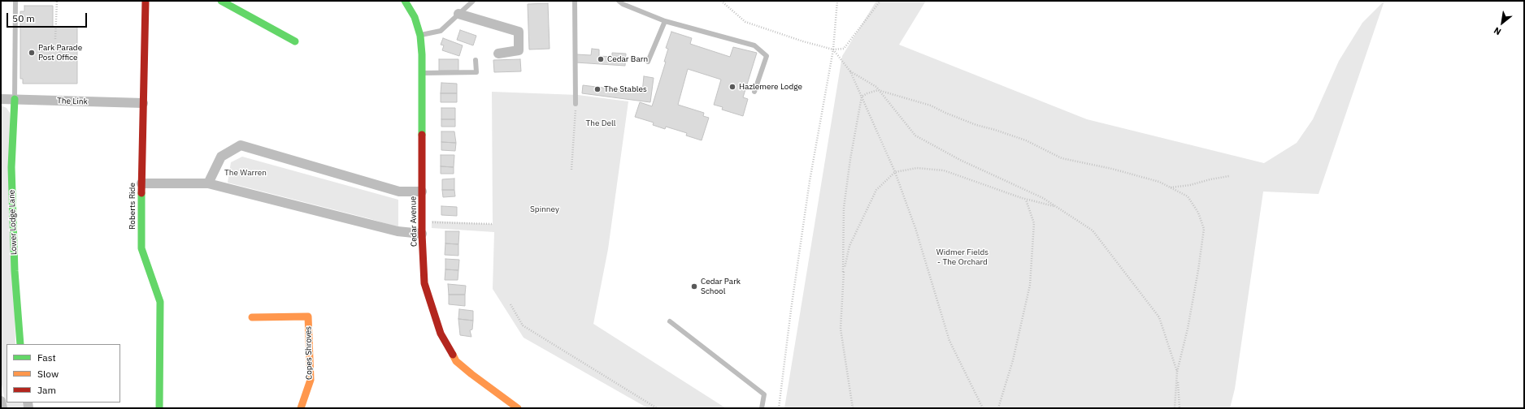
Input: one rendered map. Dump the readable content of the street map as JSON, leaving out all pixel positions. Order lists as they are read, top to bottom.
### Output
{
  "streets": {
    "street": [
      "The Link",
      "Roberts Ride",
      "Cedar Avenue",
      "Lower Lodge Lane",
      "Copes Shroves"
    ]
  },
  "crossings": [
    ["The Link", "Roberts Ride"],
    ["The Link", "Lower Lodge Lane"]
  ],
  "parks": [
    "The Dell",
    "The Warren",
    "Spinney",
    "Widmer Fields - The Orchard"
  ],
  "places": [
    "Park Parade Post Office",
    "Cedar Barn",
    "Hazlemere Lodge",
    "The Stables",
    "Cedar Park School"
  ],
  "legend": ["Fast", "Slow", "Jam"],
  "scale_bar": "50 m",
  "north": "bottom left"
}
